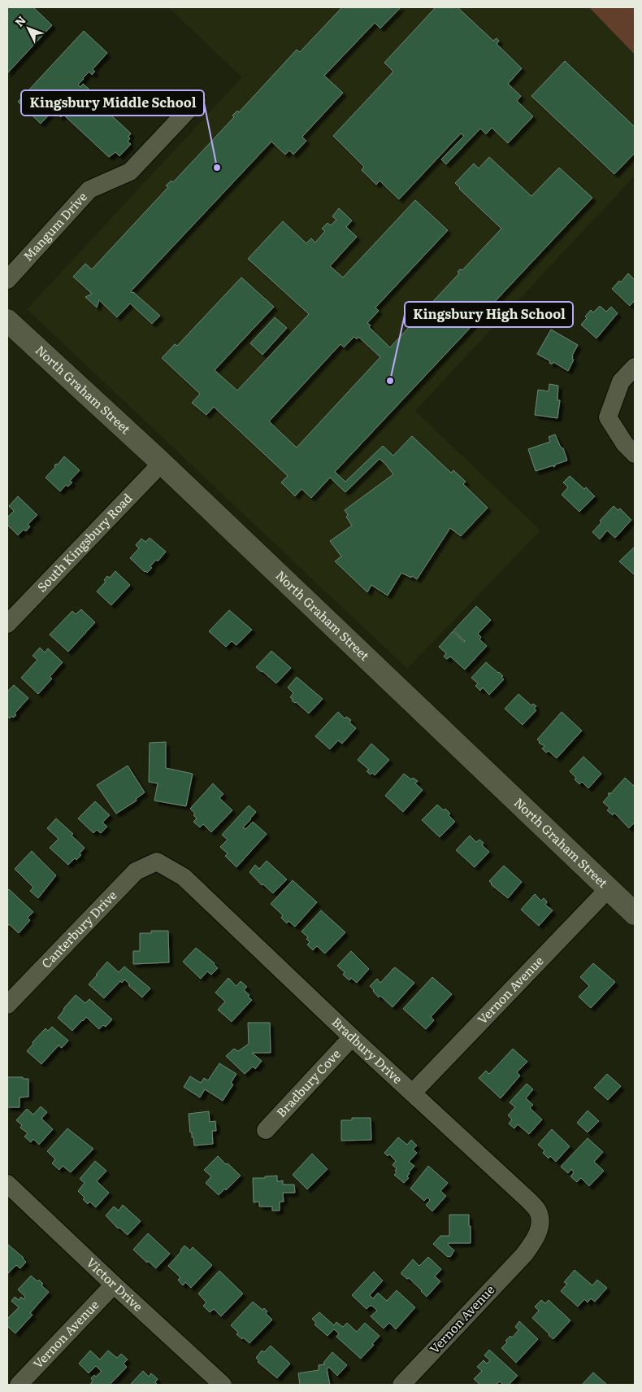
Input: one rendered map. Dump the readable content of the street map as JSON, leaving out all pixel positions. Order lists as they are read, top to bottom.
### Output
{
  "streets": {
    "main road": ["North Graham Street"],
    "street": [
      "Mangum Drive",
      "South Kingsbury Road",
      "Canterbury Drive",
      "Vernon Avenue",
      "Bradbury Drive",
      "Bradbury Cove",
      "Victor Drive"
    ]
  },
  "crossings": [
    ["North Graham Street", "South Kingsbury Road"],
    ["North Graham Street", "Vernon Avenue"],
    ["Canterbury Drive", "Bradbury Drive"],
    ["Vernon Avenue", "Bradbury Drive"],
    ["Vernon Avenue", "Victor Drive"],
    ["Bradbury Drive", "Bradbury Cove"]
  ],
  "places": ["Kingsbury Middle School", "Kingsbury High School"],
  "north": "top left"
}
